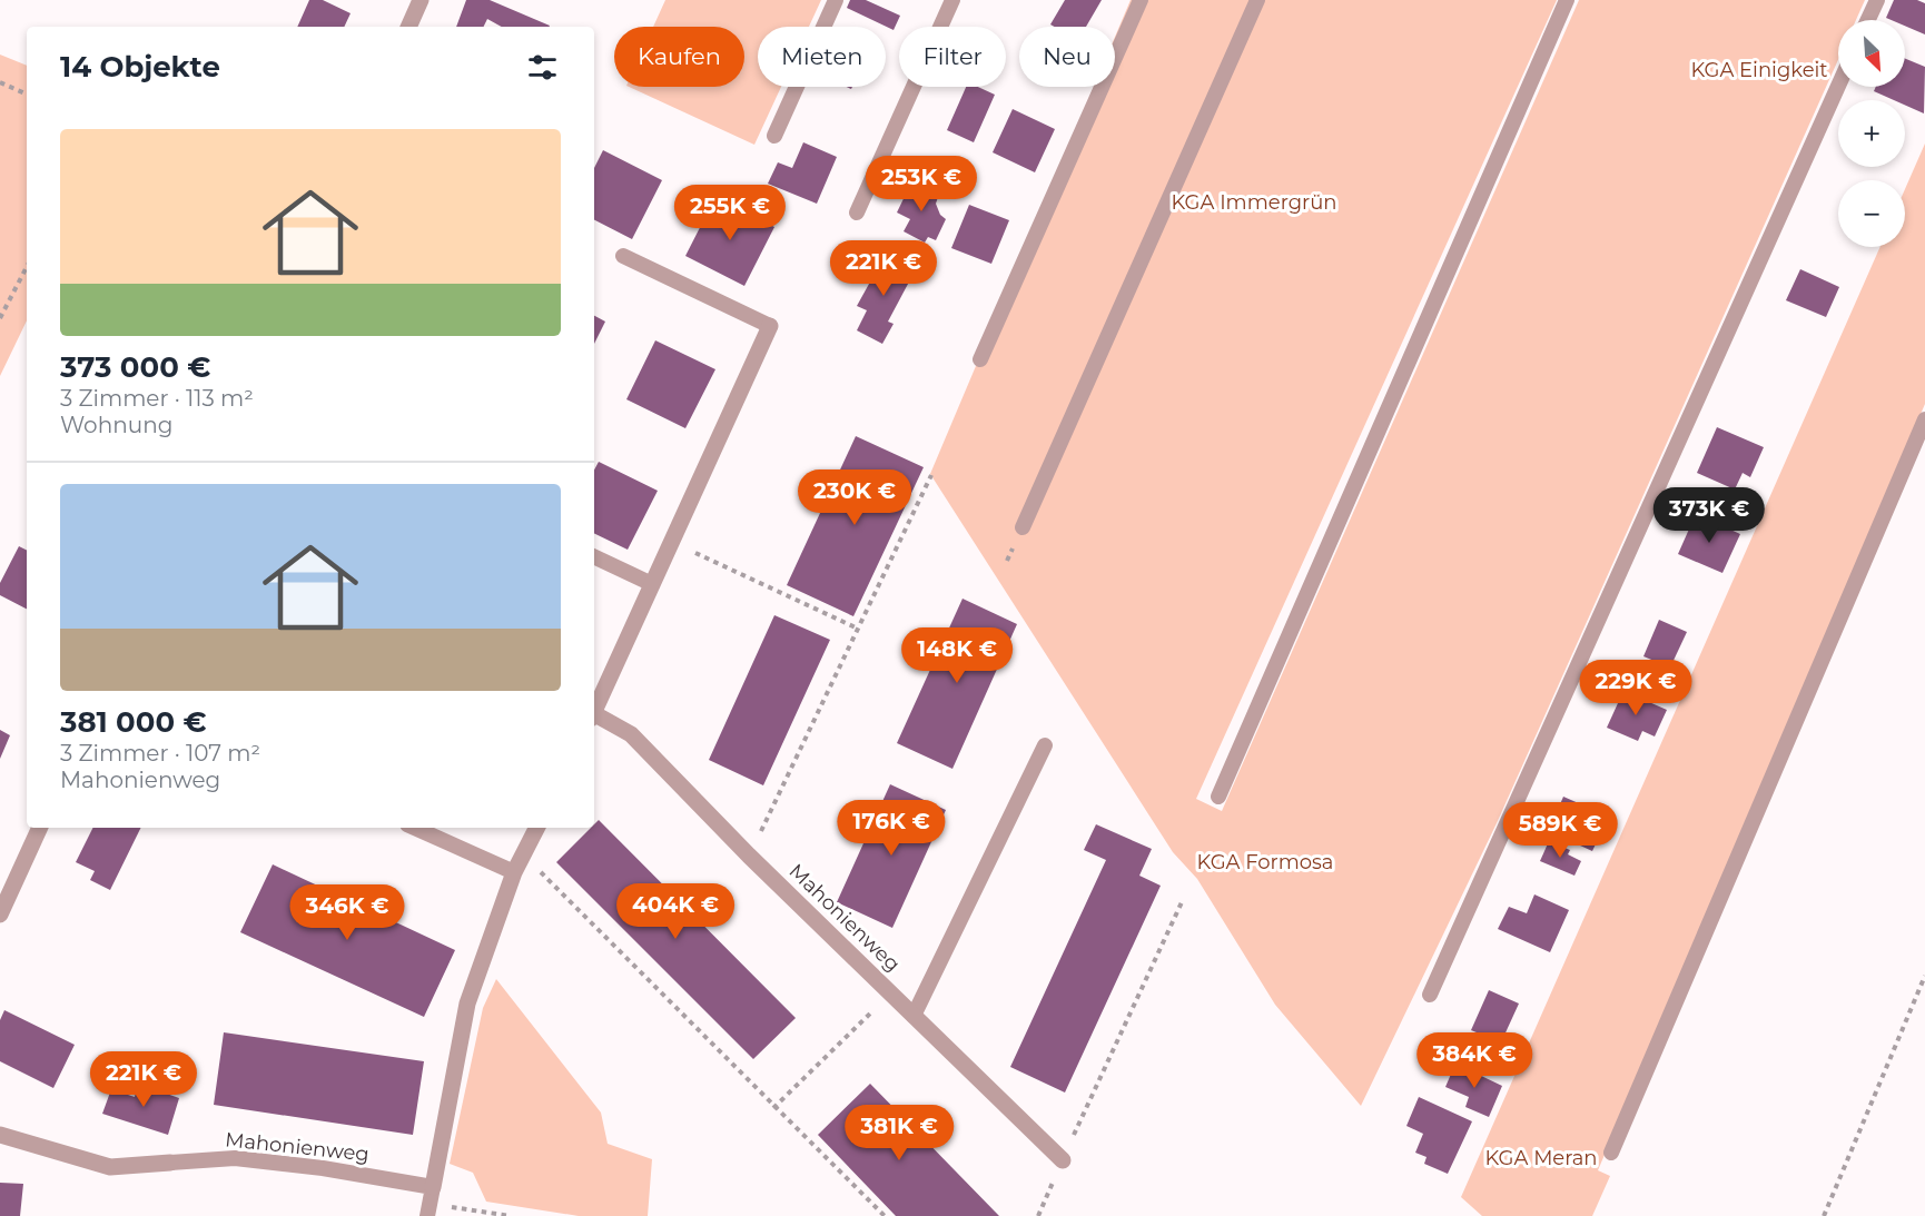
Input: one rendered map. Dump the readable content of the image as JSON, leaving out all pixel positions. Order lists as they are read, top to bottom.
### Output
{
  "streets": {
    "street": ["Mahonienweg"]
  },
  "parks": [
    "KGA Einigkeit",
    "KGA Immergrün",
    "KGA Formosa",
    "KGA Meran"
  ],
  "north": "bottom right",
  "page": {
    "map_buttons": ["+", "−"],
    "chip": [
      "Kaufen",
      "Mieten",
      "Filter",
      "Neu"
    ],
    "heading": "14 Objekte",
    "list": [
      {
        "name": "373 000 €",
        "note": "3 Zimmer · 113 m² · Wohnung"
      },
      {
        "name": "381 000 €",
        "note": "3 Zimmer · 107 m² · Mahonienweg"
      }
    ],
    "price": [
      "253K €",
      "255K €",
      "221K €",
      "230K €",
      "373K €",
      "148K €",
      "229K €",
      "176K €",
      "589K €",
      "404K €",
      "346K €",
      "384K €",
      "221K €",
      "381K €"
    ]
  }
}
